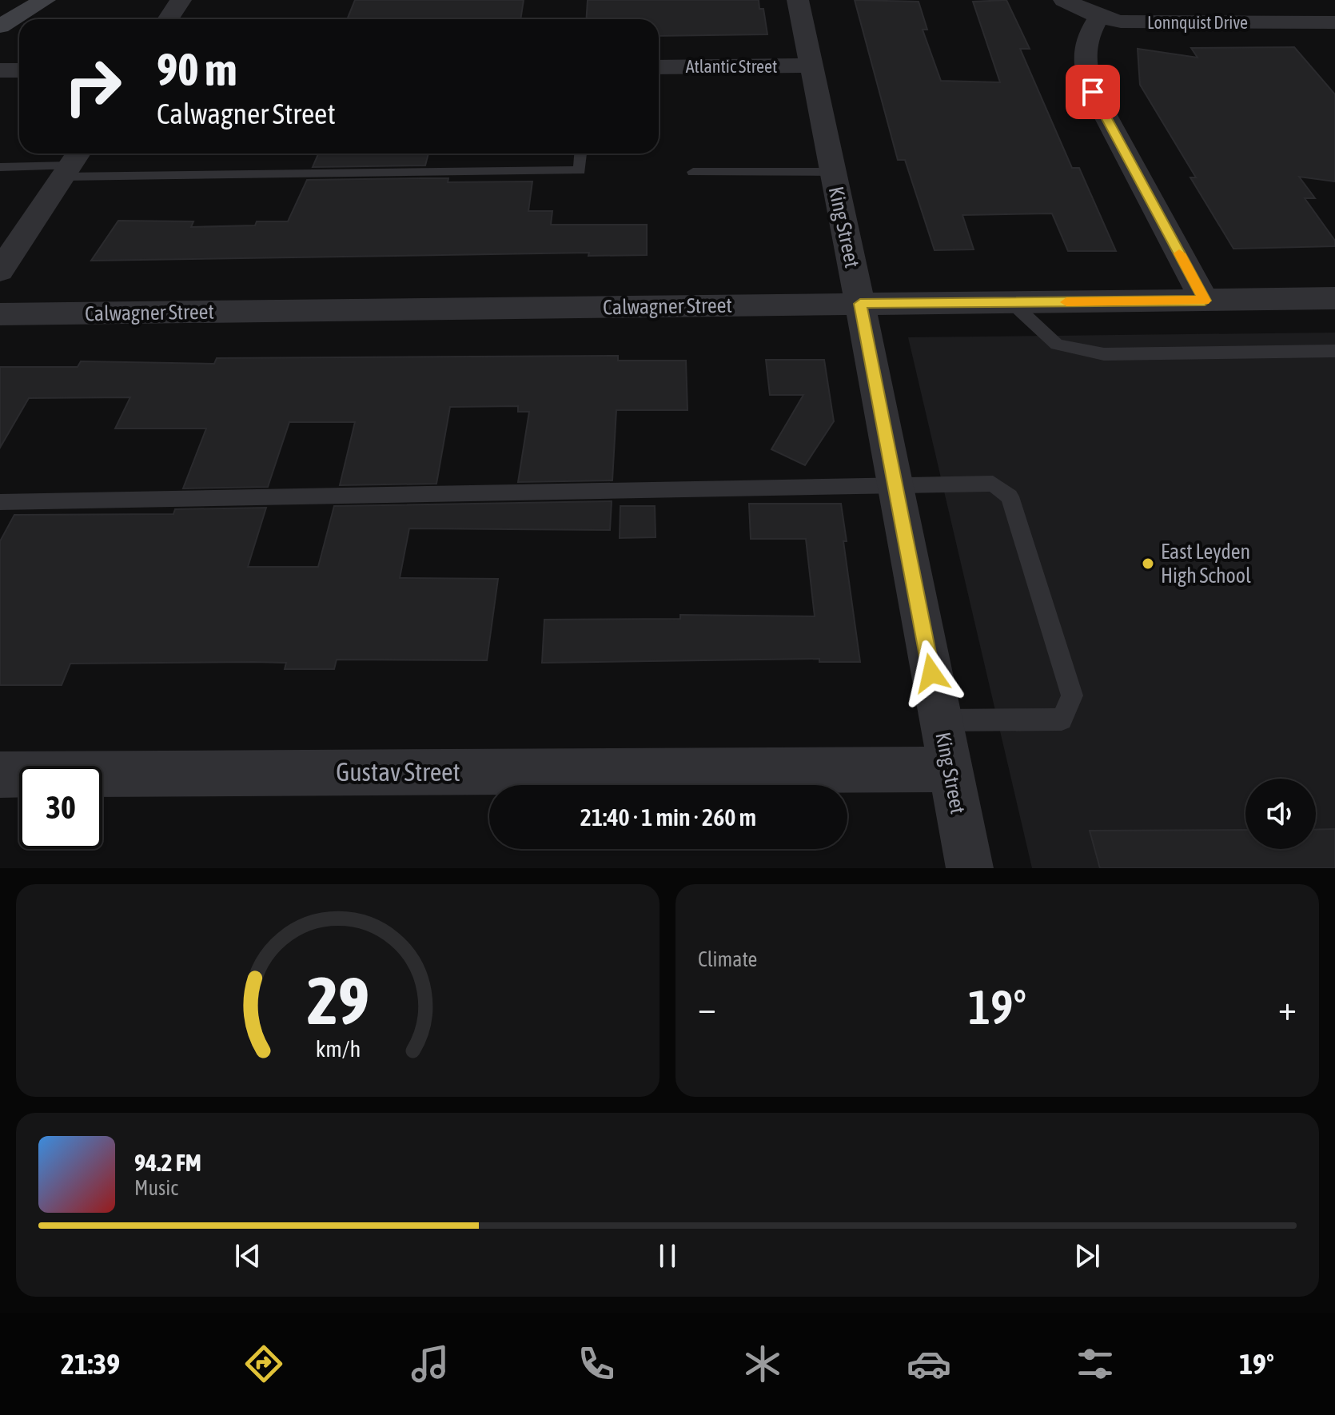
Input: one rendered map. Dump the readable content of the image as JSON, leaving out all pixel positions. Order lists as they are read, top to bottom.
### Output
{
  "streets": {
    "street": [
      "Lonnquist Drive",
      "Atlantic Street",
      "King Street",
      "Calwagner Street",
      "Gustav Street"
    ]
  },
  "crossings": [
    ["Atlantic Street", "King Street"],
    ["King Street", "Calwagner Street"],
    ["King Street", "Gustav Street"]
  ],
  "places": ["East Leyden High School"],
  "page": {
    "turn": ["90 m", "Calwagner Street"],
    "limit": "30",
    "trip": "21:40 · 1 min · 260 m",
    "tile": "Climate",
    "heat": ["−", "19°", "+"],
    "song": ["94.2 FM", "Music"],
    "tabs": ["21:39", "19°"],
    "gauge": ["29", "km/h"]
  }
}
